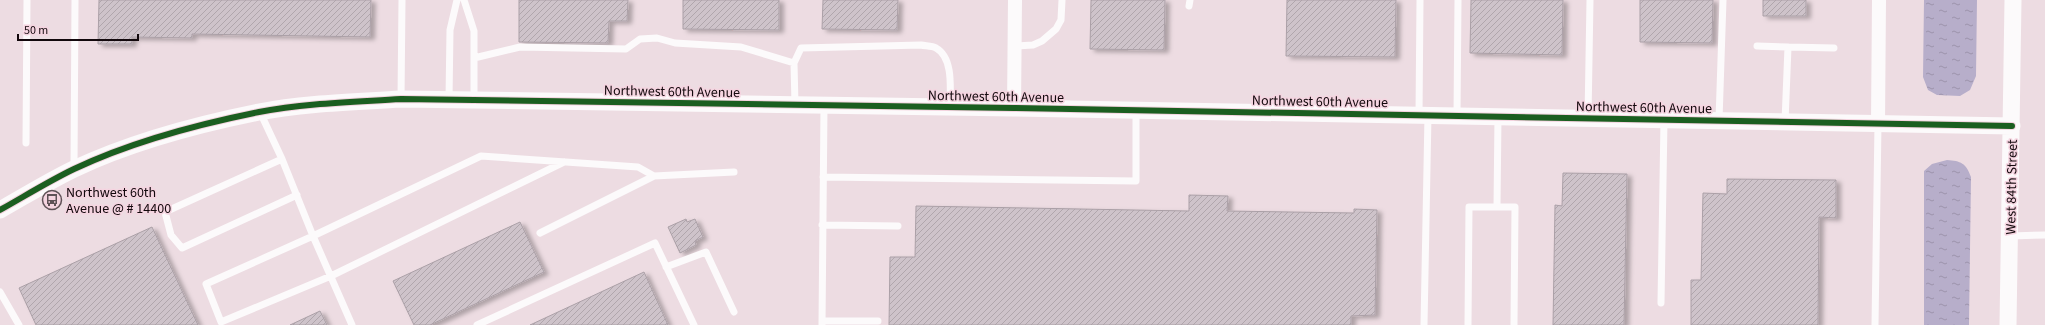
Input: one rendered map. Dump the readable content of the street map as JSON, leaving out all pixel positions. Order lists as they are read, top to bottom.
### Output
{
  "streets": {
    "street": ["Northwest 60th Avenue", "West 84th Street"]
  },
  "crossings": [
    ["Northwest 60th Avenue", "West 84th Street"]
  ],
  "places": {
    "bus stop": ["Northwest 60th Avenue @ # 14400"]
  },
  "scale_bar": "50 m"
}
